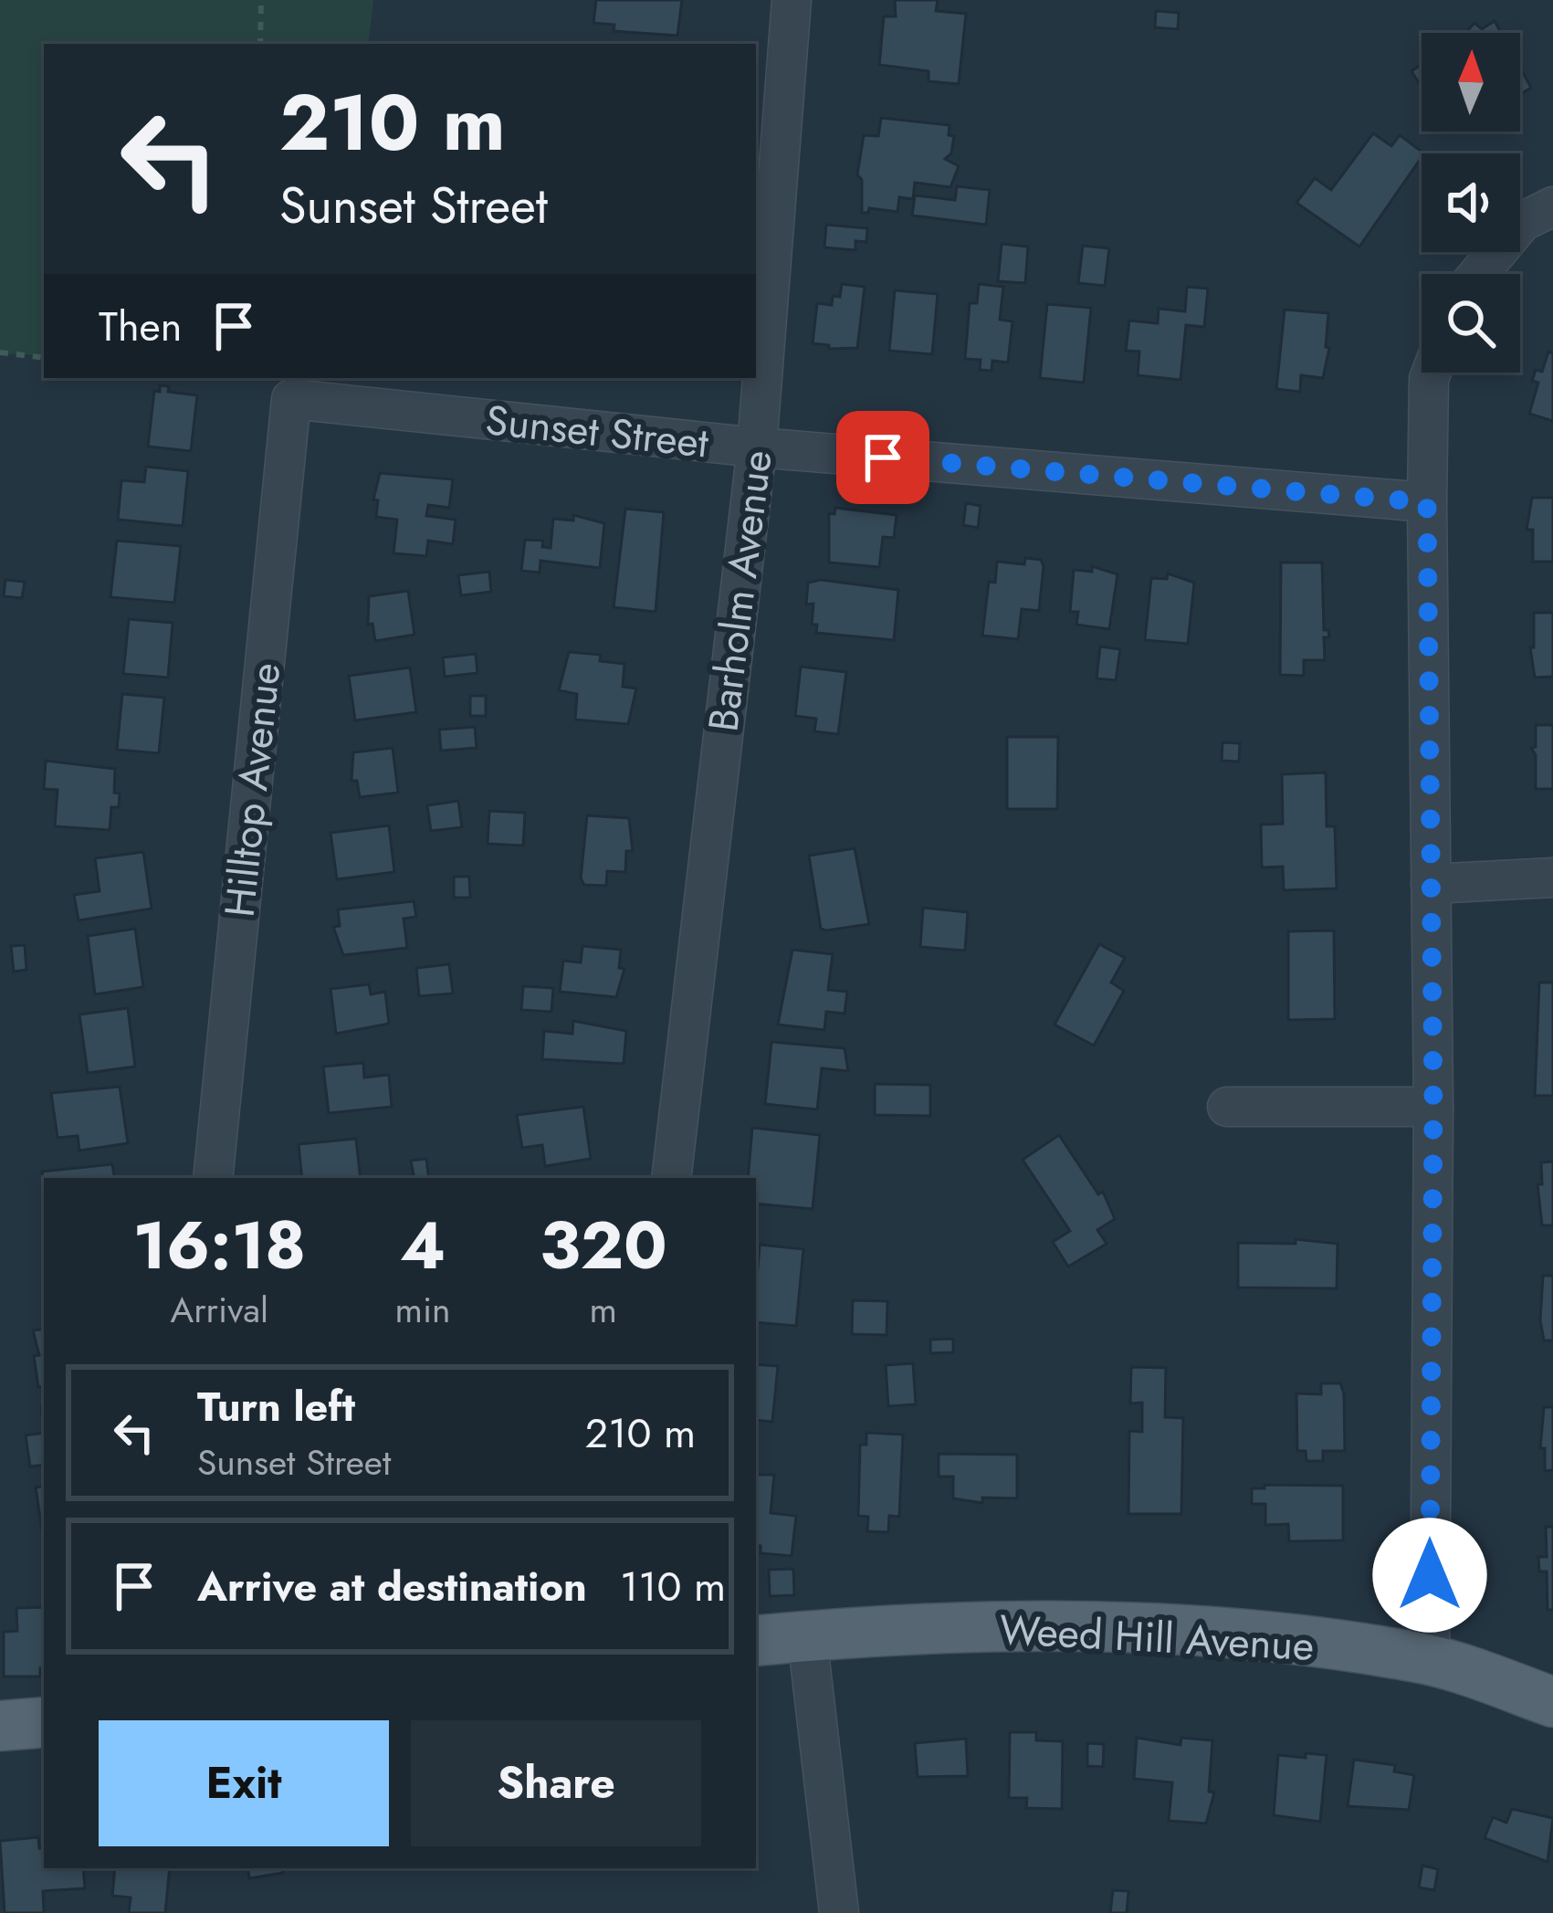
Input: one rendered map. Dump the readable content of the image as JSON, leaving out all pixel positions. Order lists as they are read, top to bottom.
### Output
{
  "streets": {
    "main road": ["Weed Hill Avenue"],
    "street": ["Sunset Street", "Barholm Avenue", "Hilltop Avenue"]
  },
  "crossings": [
    ["Sunset Street", "Barholm Avenue"],
    ["Sunset Street", "Hilltop Avenue"]
  ],
  "north": "top",
  "page": {
    "turn": ["210 m", "Sunset Street"],
    "then": "Then",
    "eta": [
      "16:18",
      "Arrival",
      "4",
      "min",
      "320",
      "m"
    ],
    "list": [
      {
        "name": "Turn left",
        "note": "Sunset Street",
        "value": "210 m"
      },
      {
        "name": "Arrive at destination",
        "value": "110 m"
      }
    ],
    "buttons": ["Exit", "Share"]
  }
}
